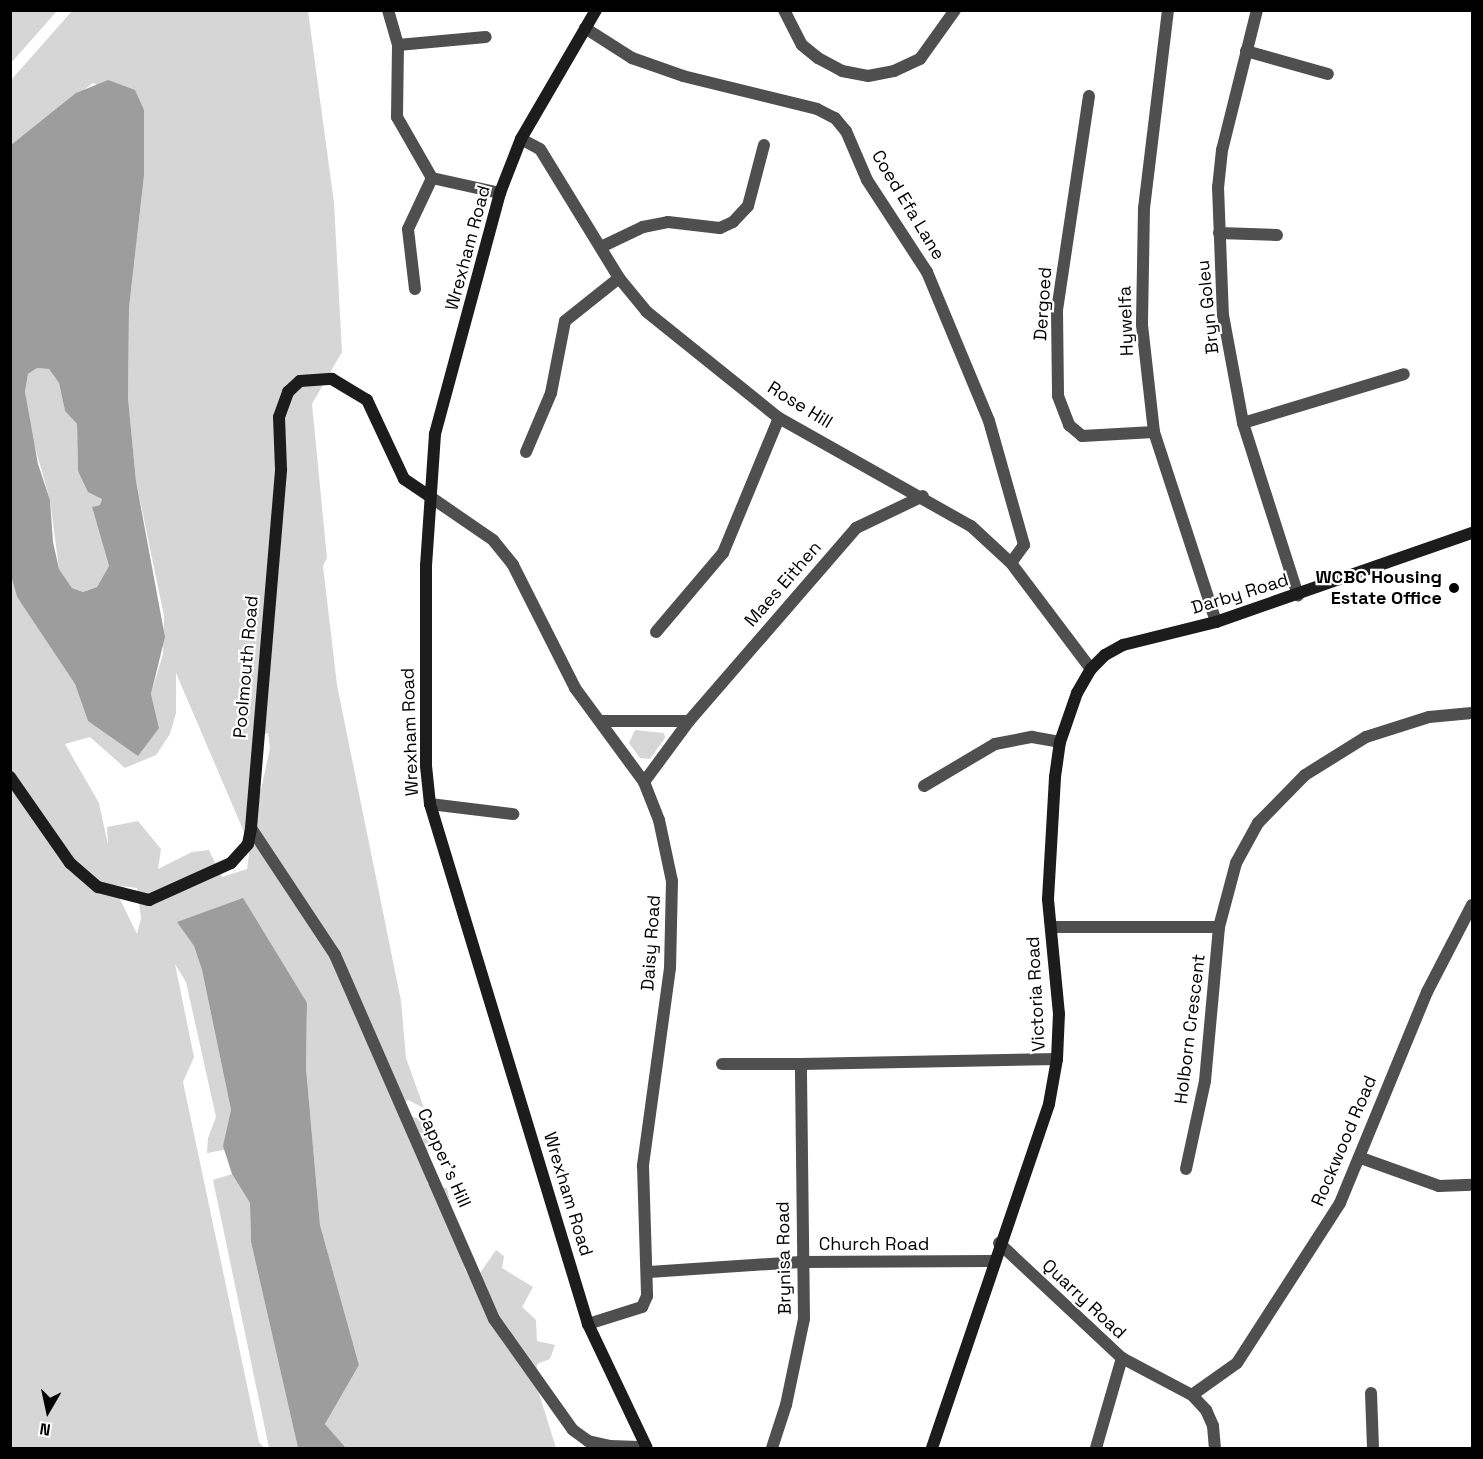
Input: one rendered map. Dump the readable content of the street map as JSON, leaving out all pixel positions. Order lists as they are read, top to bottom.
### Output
{
  "streets": {
    "street": [
      "Coed Efa Lane",
      "Wrexham Road",
      "Dergoed",
      "Bryn Goleu",
      "Hywelfa",
      "Rose Hill",
      "Maes Eithen",
      "Darby Road",
      "Poolmouth Road",
      "Daisy Road",
      "Victoria Road",
      "Holborn Crescent",
      "Rockwood Road",
      "Capper's Hill",
      "Church Road",
      "Brynisa Road",
      "Quarry Road"
    ]
  },
  "crossings": [
    ["Coed Efa Lane", "Wrexham Road"],
    ["Coed Efa Lane", "Rose Hill"],
    ["Wrexham Road", "Rose Hill"],
    ["Wrexham Road", "Poolmouth Road"],
    ["Wrexham Road", "Daisy Road"],
    ["Wrexham Road", "Capper's Hill"],
    ["Dergoed", "Hywelfa"],
    ["Bryn Goleu", "Darby Road"],
    ["Hywelfa", "Darby Road"],
    ["Rose Hill", "Maes Eithen"],
    ["Rose Hill", "Darby Road"],
    ["Rose Hill", "Victoria Road"],
    ["Maes Eithen", "Daisy Road"],
    ["Darby Road", "Victoria Road"],
    ["Poolmouth Road", "Daisy Road"],
    ["Poolmouth Road", "Capper's Hill"],
    ["Daisy Road", "Church Road"],
    ["Victoria Road", "Holborn Crescent"],
    ["Victoria Road", "Church Road"],
    ["Victoria Road", "Quarry Road"],
    ["Rockwood Road", "Quarry Road"],
    ["Church Road", "Brynisa Road"]
  ],
  "places": ["WCBC Housing Estate Office"],
  "north": "bottom"
}
